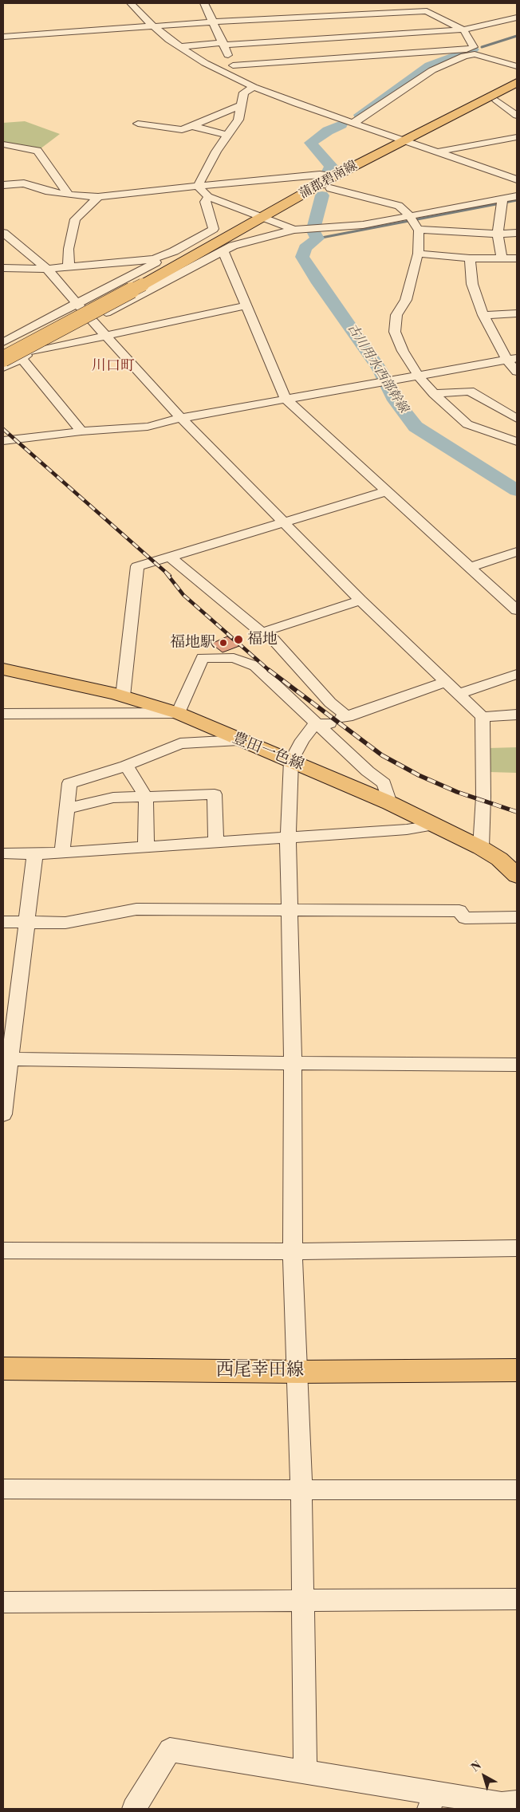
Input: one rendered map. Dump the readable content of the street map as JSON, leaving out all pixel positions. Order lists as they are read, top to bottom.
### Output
{
  "streets": {
    "main road": ["蒲郡碧南線", "豊田一色線", "西尾幸田線"]
  },
  "districts": ["川口町"],
  "water": ["古川用水西部幹線"],
  "places": ["福地", "福地駅"],
  "north": "top left"
}
